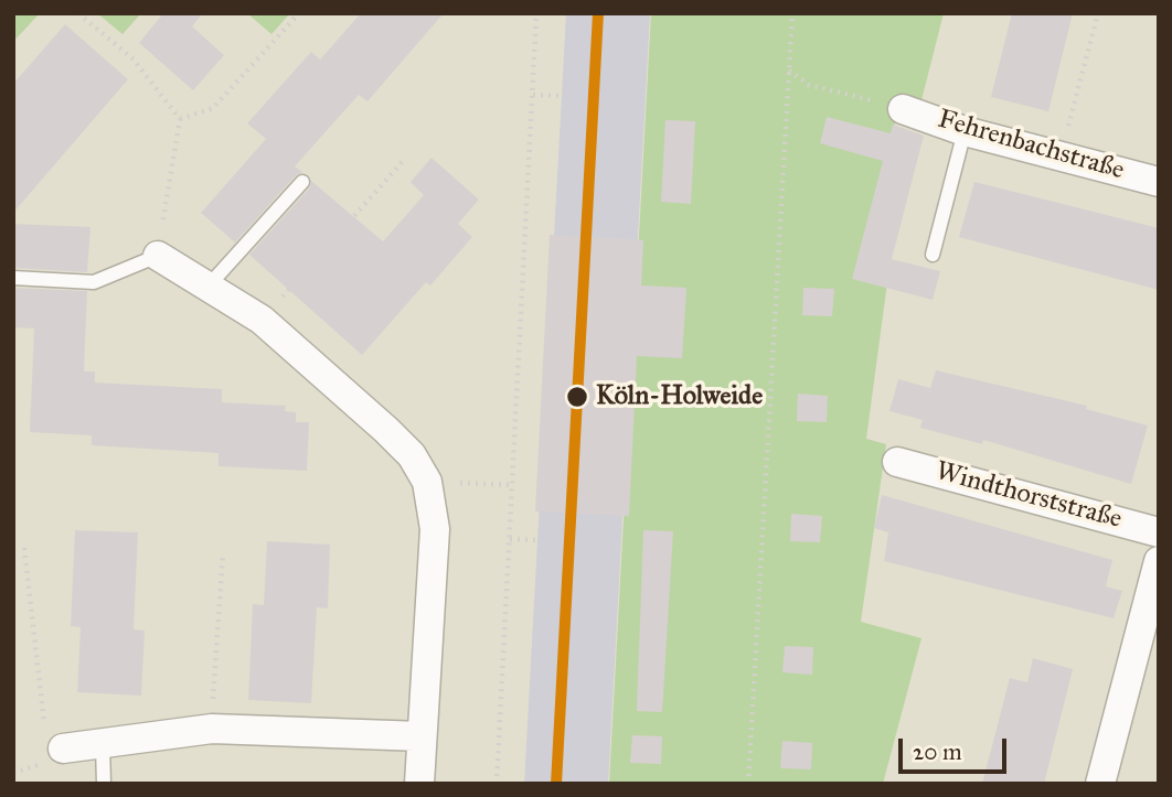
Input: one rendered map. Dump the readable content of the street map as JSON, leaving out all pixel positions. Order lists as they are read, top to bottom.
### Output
{
  "streets": {
    "street": ["Fehrenbachstraße", "Windthorststraße"]
  },
  "places": ["Köln-Holweide"],
  "scale_bar": "20 m"
}
